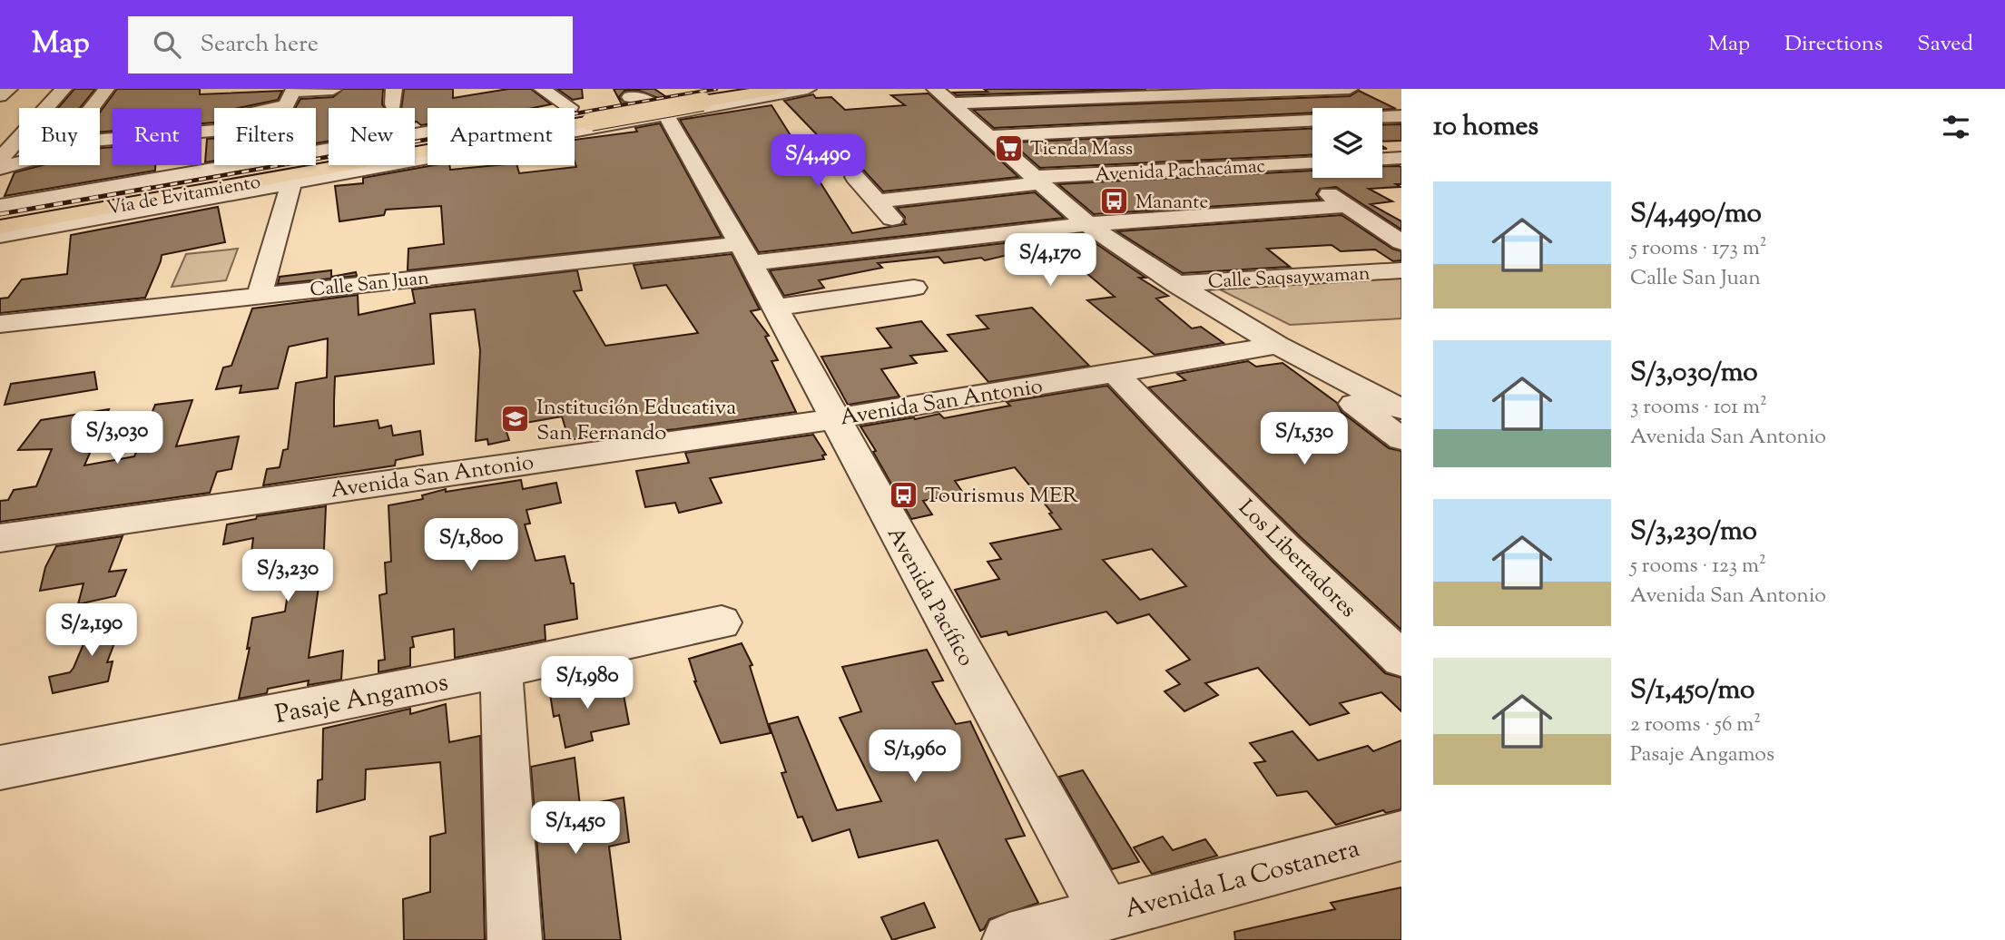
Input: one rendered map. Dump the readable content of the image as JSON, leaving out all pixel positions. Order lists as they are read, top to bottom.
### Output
{
  "streets": {
    "highway": ["Vía de Evitamiento"],
    "street": [
      "Avenida Pachacámac",
      "Calle Saqsaywaman",
      "Calle San Juan",
      "Avenida San Antonio",
      "Los Libertadores",
      "Avenida Pacífico",
      "Pasaje Angamos",
      "Avenida La Costanera"
    ]
  },
  "crossings": [
    ["Calle San Juan", "Avenida Pacífico"],
    ["Avenida San Antonio", "Los Libertadores"],
    ["Avenida San Antonio", "Avenida Pacífico"],
    ["Avenida Pacífico", "Avenida La Costanera"]
  ],
  "places": {
    "supermarket": ["Tienda Mass"],
    "bus stop": ["Manante", "Tourismus MER"],
    "school or university": ["Institución Educativa San Fernando"]
  },
  "page": {
    "header": "Map",
    "search": "Search here",
    "nav": ["Map", "Directions", "Saved"],
    "heading": "10 homes",
    "chip": [
      "Buy",
      "Rent",
      "Filters",
      "New",
      "Apartment"
    ],
    "price": [
      "S/4,490",
      "S/4,170",
      "S/3,030",
      "S/1,530",
      "S/1,800",
      "S/3,230",
      "S/2,190",
      "S/1,980",
      "S/1,960",
      "S/1,450"
    ],
    "list": [
      {
        "name": "S/4,490/mo",
        "note": "5 rooms · 173 m² · Calle San Juan"
      },
      {
        "name": "S/3,030/mo",
        "note": "3 rooms · 101 m² · Avenida San Antonio"
      },
      {
        "name": "S/3,230/mo",
        "note": "5 rooms · 123 m² · Avenida San Antonio"
      },
      {
        "name": "S/1,450/mo",
        "note": "2 rooms · 56 m² · Pasaje Angamos"
      }
    ]
  }
}
